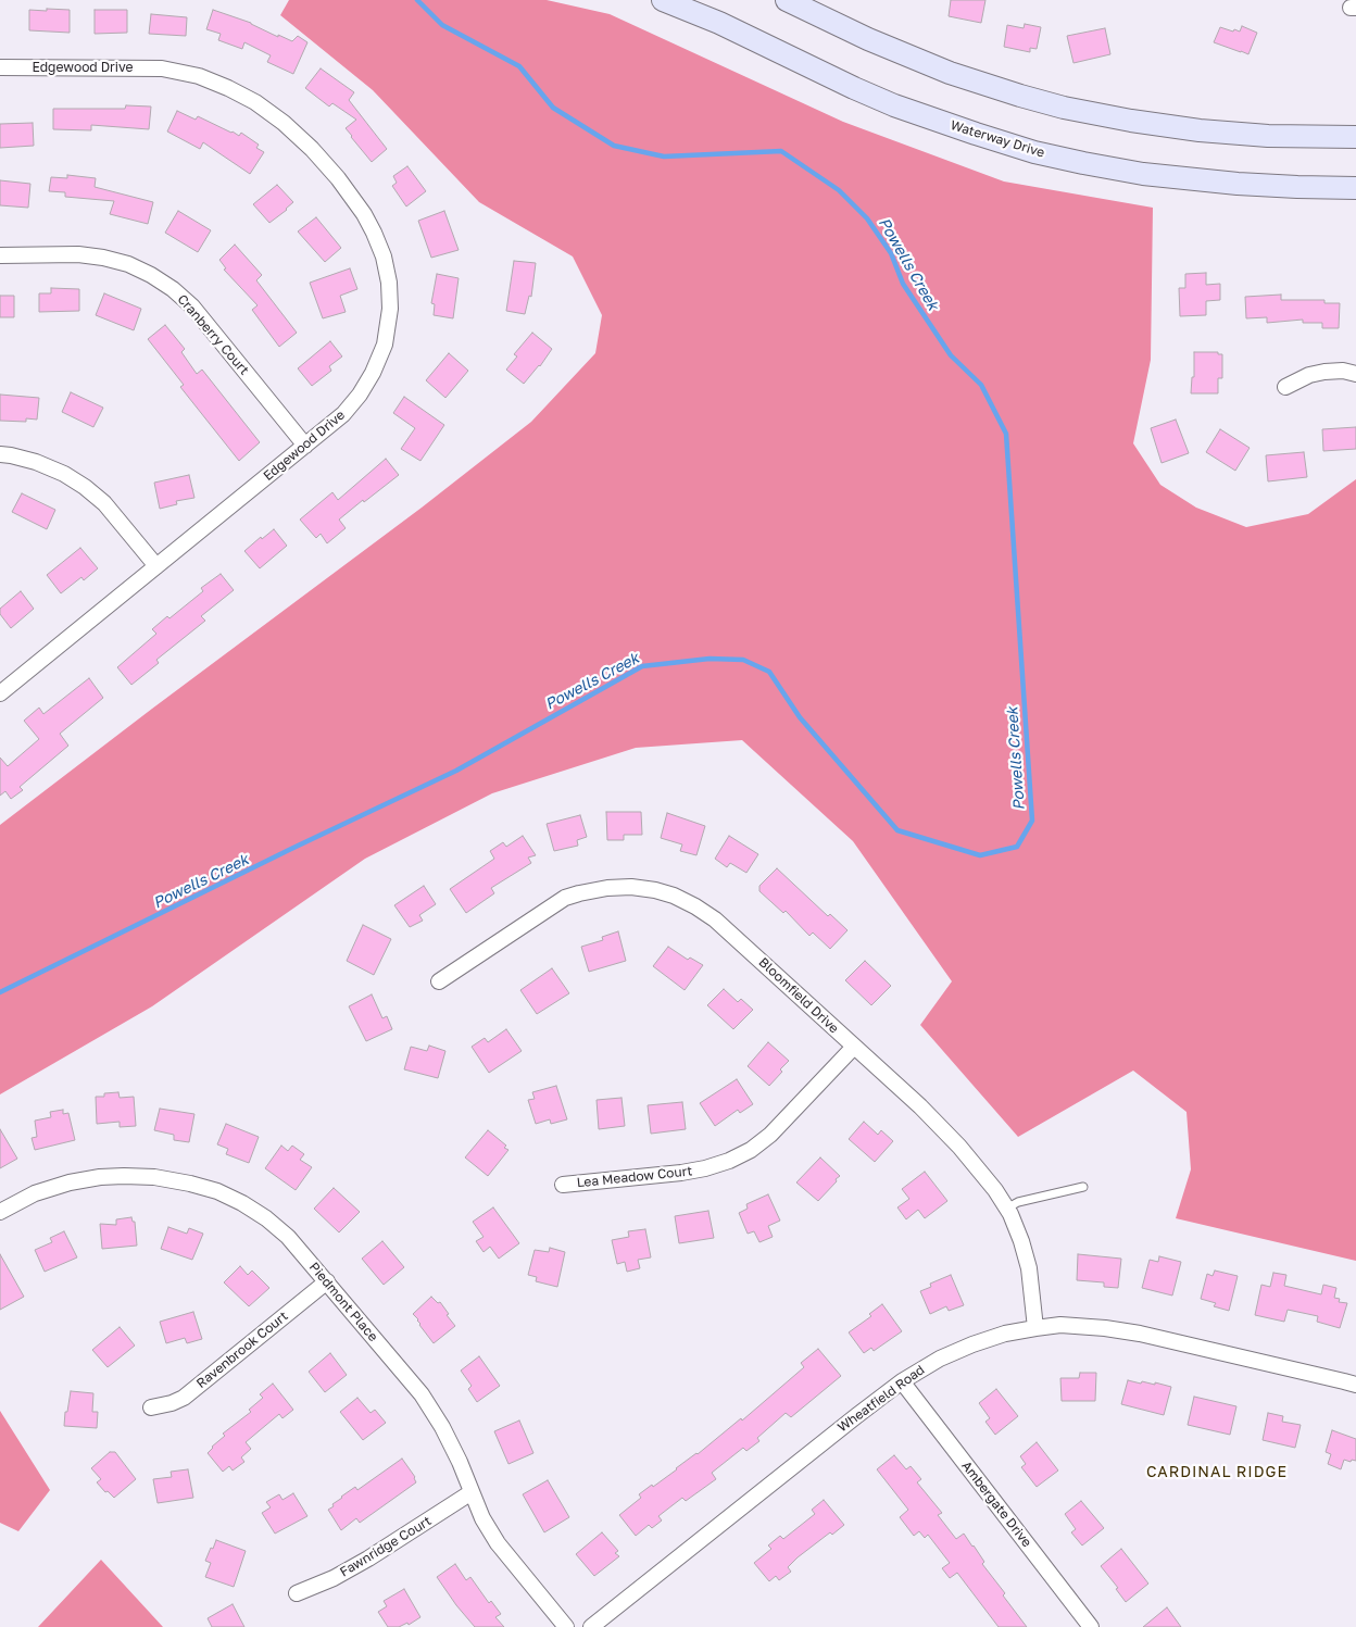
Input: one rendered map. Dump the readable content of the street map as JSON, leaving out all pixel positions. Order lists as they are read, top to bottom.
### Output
{
  "streets": {
    "main road": ["Waterway Drive"],
    "street": [
      "Edgewood Drive",
      "Cranberry Court",
      "Bloomfield Drive",
      "Lea Meadow Court",
      "Piedmont Place",
      "Ravenbrook Court",
      "Wheatfield Road",
      "Ambergate Drive",
      "Fawnridge Court"
    ]
  },
  "crossings": [
    ["Edgewood Drive", "Cranberry Court"],
    ["Bloomfield Drive", "Lea Meadow Court"],
    ["Bloomfield Drive", "Wheatfield Road"],
    ["Piedmont Place", "Ravenbrook Court"],
    ["Piedmont Place", "Fawnridge Court"],
    ["Wheatfield Road", "Ambergate Drive"]
  ],
  "districts": ["CARDINAL RIDGE"],
  "water": ["Powells Creek"]
}
